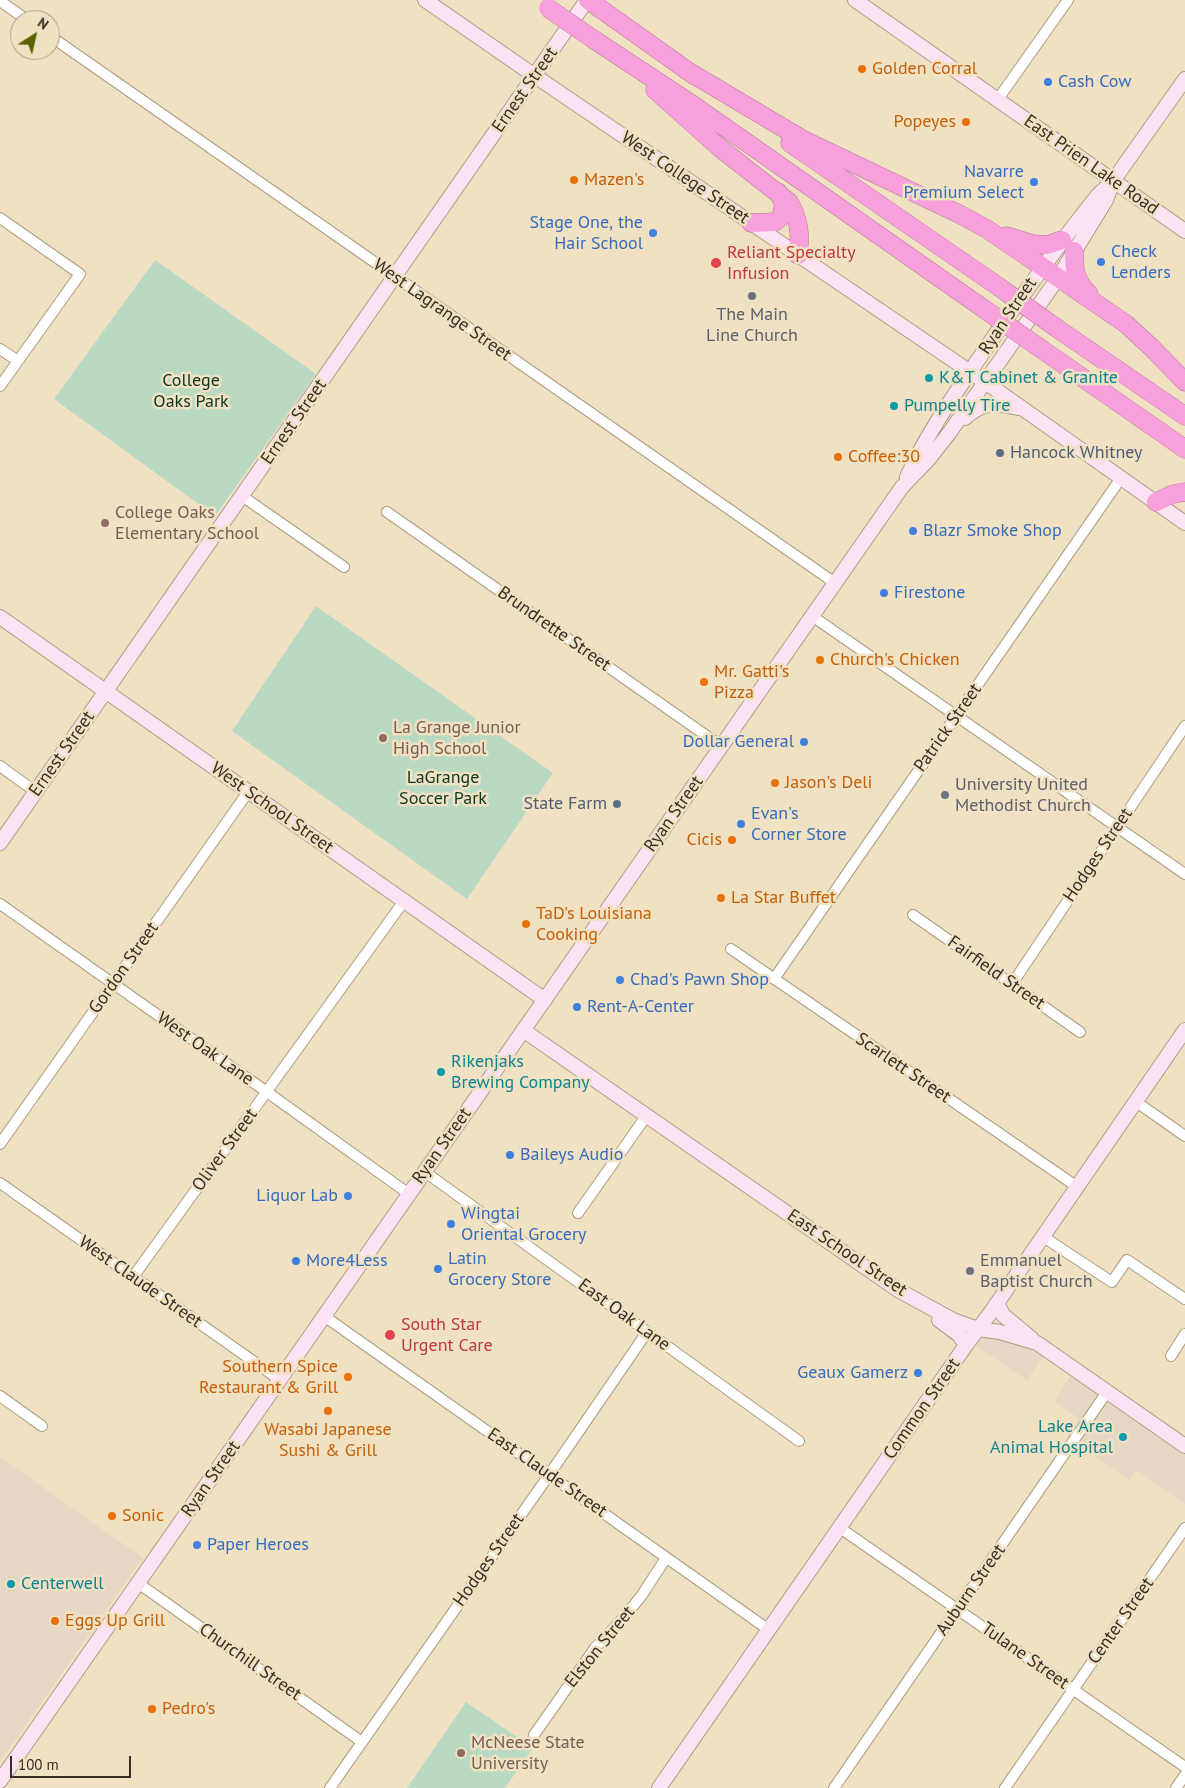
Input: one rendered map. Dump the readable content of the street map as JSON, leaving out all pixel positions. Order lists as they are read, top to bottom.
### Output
{
  "streets": {
    "street": [
      "Ernest Street",
      "East Prien Lake Road",
      "West College Street",
      "West Lagrange Street",
      "Ryan Street",
      "Brundrette Street",
      "Patrick Street",
      "West School Street",
      "Hodges Street",
      "Gordon Street",
      "Fairfield Street",
      "West Oak Lane",
      "Scarlett Street",
      "Oliver Street",
      "East School Street",
      "West Claude Street",
      "East Oak Lane",
      "Common Street",
      "East Claude Street",
      "Auburn Street",
      "Center Street",
      "Elston Street",
      "Tulane Street",
      "Churchill Street"
    ]
  },
  "crossings": [
    ["Ernest Street", "West College Street"],
    ["Ernest Street", "West Lagrange Street"],
    ["Ernest Street", "West School Street"],
    ["East Prien Lake Road", "Ryan Street"],
    ["West College Street", "Ryan Street"],
    ["West College Street", "Patrick Street"],
    ["West Lagrange Street", "Ryan Street"],
    ["Ryan Street", "Brundrette Street"],
    ["Ryan Street", "West School Street"],
    ["Ryan Street", "West Oak Lane"],
    ["Ryan Street", "East School Street"],
    ["Ryan Street", "West Claude Street"],
    ["Ryan Street", "East Oak Lane"],
    ["Ryan Street", "East Claude Street"],
    ["Ryan Street", "Churchill Street"],
    ["Patrick Street", "Scarlett Street"],
    ["West School Street", "Gordon Street"],
    ["West School Street", "Oliver Street"],
    ["Hodges Street", "Fairfield Street"],
    ["Hodges Street", "East Oak Lane"],
    ["Hodges Street", "East Claude Street"],
    ["Hodges Street", "Churchill Street"],
    ["Gordon Street", "West Oak Lane"],
    ["West Oak Lane", "Oliver Street"],
    ["Scarlett Street", "Common Street"],
    ["Oliver Street", "West Claude Street"],
    ["East School Street", "Common Street"],
    ["East School Street", "Auburn Street"],
    ["Common Street", "East Claude Street"],
    ["Common Street", "Tulane Street"],
    ["East Claude Street", "Elston Street"],
    ["Auburn Street", "Tulane Street"],
    ["Center Street", "Tulane Street"]
  ],
  "parks": ["College Oaks Park", "LaGrange Soccer Park"],
  "places": [
    "Golden Corral",
    "Cash Cow",
    "Popeyes",
    "Mazen's",
    "Navarre Premium Select",
    "Stage One, the Hair School",
    "Check Lenders",
    "Reliant Specialty Infusion",
    "The Main Line Church",
    "K&T Cabinet & Granite",
    "Pumpelly Tire",
    "Hancock Whitney",
    "Coffee:30",
    "College Oaks Elementary School",
    "Blazr Smoke Shop",
    "Firestone",
    "Church's Chicken",
    "Mr. Gatti's Pizza",
    "La Grange Junior High School",
    "Dollar General",
    "Jason's Deli",
    "University United Methodist Church",
    "State Farm",
    "Evan's Corner Store",
    "Cicis",
    "La Star Buffet",
    "TaD's Louisiana Cooking",
    "Chad's Pawn Shop",
    "Rent-A-Center",
    "Rikenjaks Brewing Company",
    "Baileys Audio",
    "Liquor Lab",
    "Wingtai Oriental Grocery",
    "More4Less",
    "Latin Grocery Store",
    "Emmanuel Baptist Church",
    "South Star Urgent Care",
    "Geaux Gamerz",
    "Southern Spice Restaurant & Grill",
    "Wasabi Japanese Sushi & Grill",
    "Lake Area Animal Hospital",
    "Sonic",
    "Paper Heroes",
    "Centerwell",
    "Eggs Up Grill",
    "Pedro's",
    "McNeese State University"
  ],
  "scale_bar": "100 m",
  "north": "top right"
}
